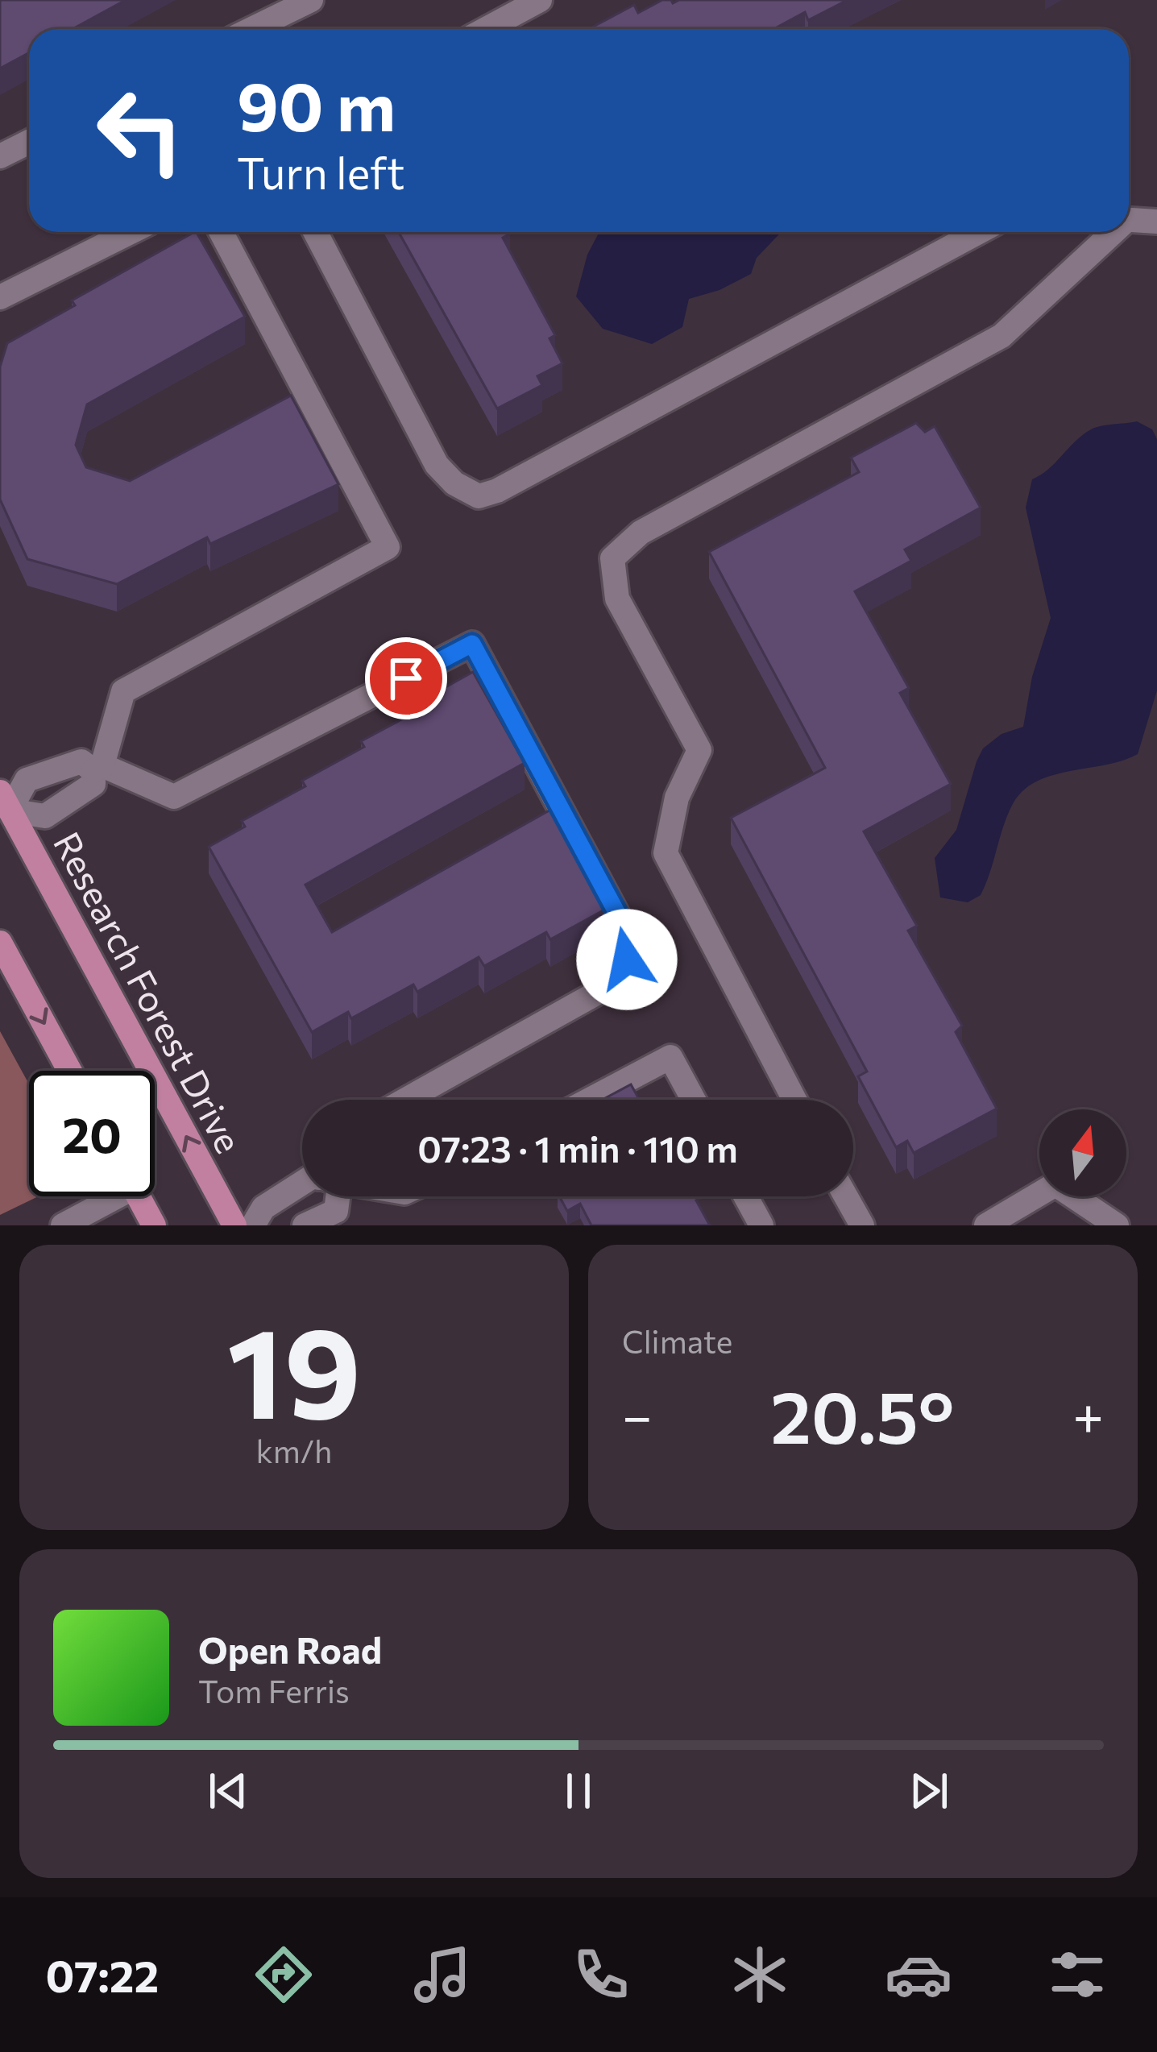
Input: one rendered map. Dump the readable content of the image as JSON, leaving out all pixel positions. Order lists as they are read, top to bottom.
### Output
{
  "streets": {
    "main road": ["Research Forest Drive"]
  },
  "north": "top",
  "page": {
    "turn": ["90 m", "Turn left"],
    "limit": "20",
    "trip": "07:23 · 1 min · 110 m",
    "tile": [
      ["19", "km/h"],
      "Climate"
    ],
    "heat": ["−", "20.5°", "+"],
    "song": ["Open Road", "Tom Ferris"],
    "tabs": "07:22"
  }
}
